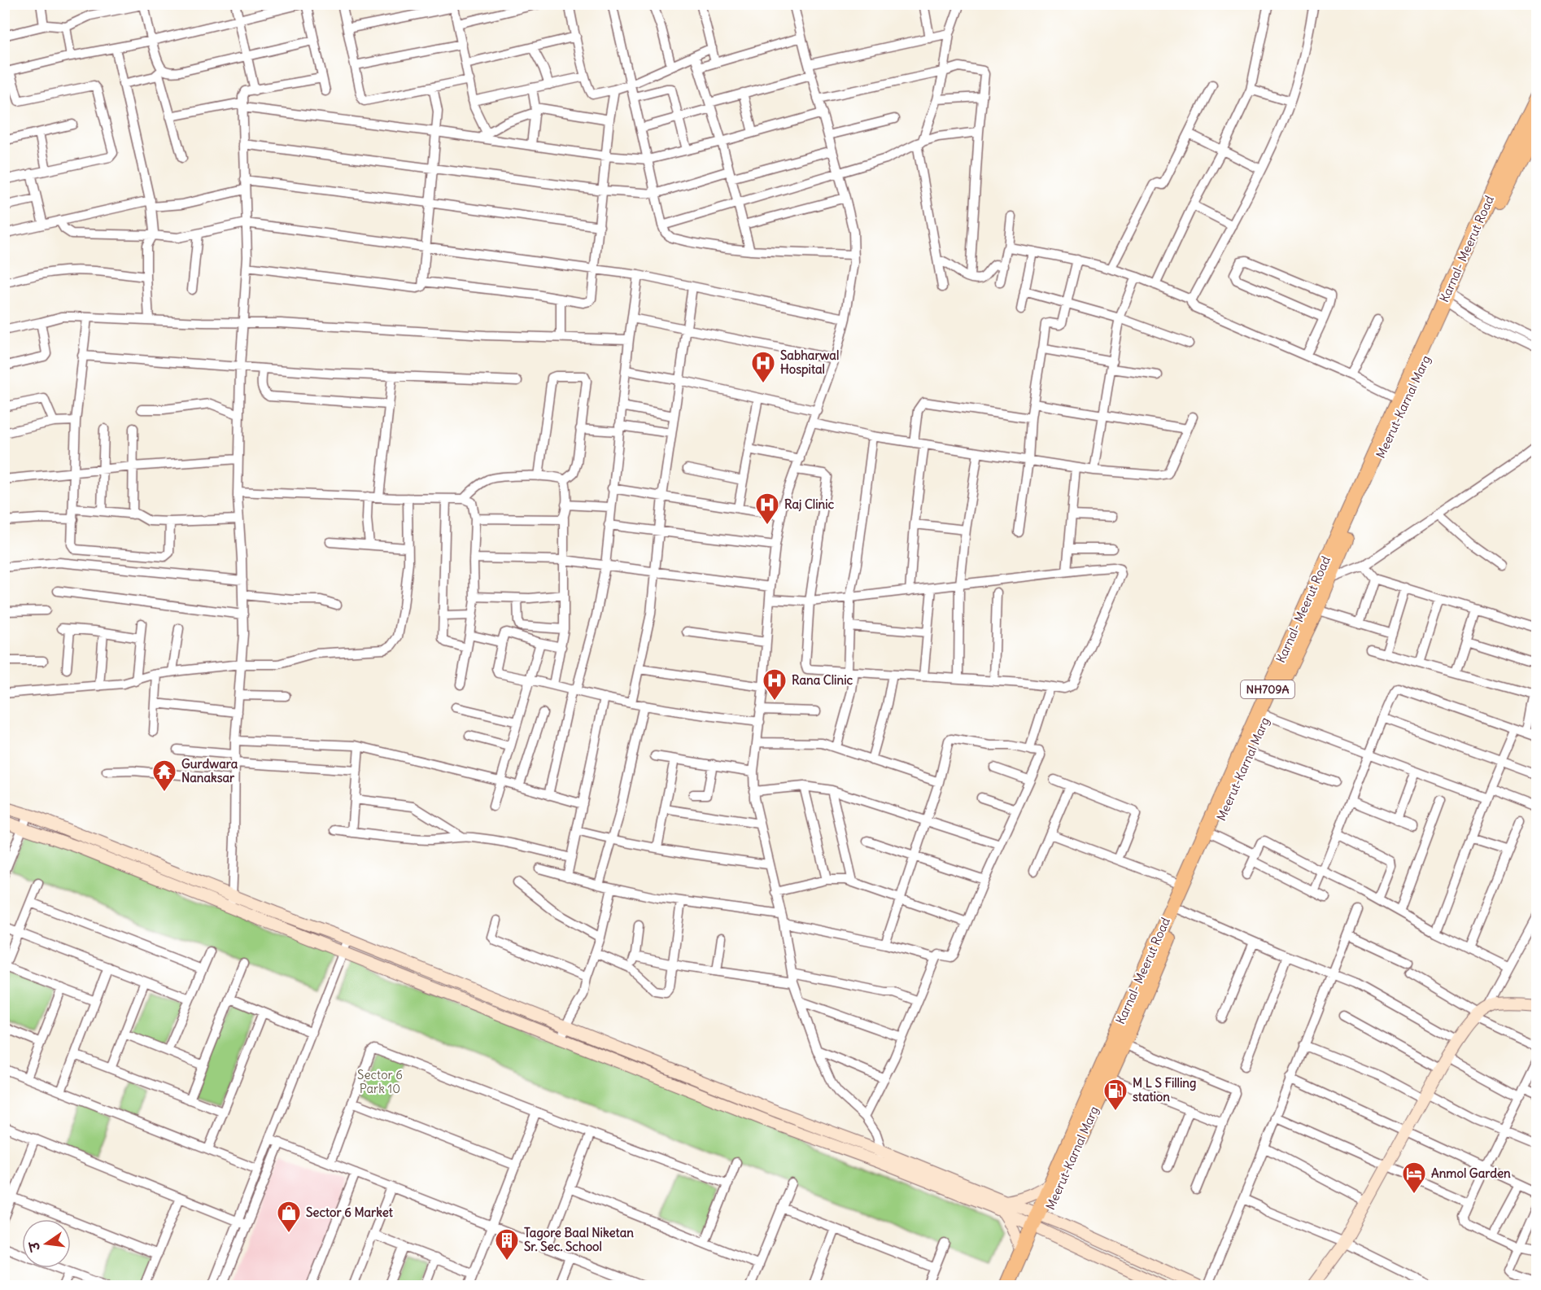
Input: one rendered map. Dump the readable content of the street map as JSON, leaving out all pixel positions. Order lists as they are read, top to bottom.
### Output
{
  "streets": {
    "highway": ["Karnal- Meerut Road", "Meerut-Karnal Marg", "NH709A"]
  },
  "crossings": [
    ["Karnal- Meerut Road", "Meerut-Karnal Marg"]
  ],
  "parks": ["Sector 6 Park 10"],
  "places": {
    "hospital": ["Sabharwal Hospital", "Raj Clinic", "Rana Clinic"],
    "temple": ["Gurdwara Nanaksar"],
    "fuel station": ["M L S Filling station"],
    "hotel": ["Anmol Garden"],
    "shop": ["Sector 6 Market"],
    "building": ["Tagore Baal Niketan Sr. Sec. School"]
  },
  "north": "left"
}
